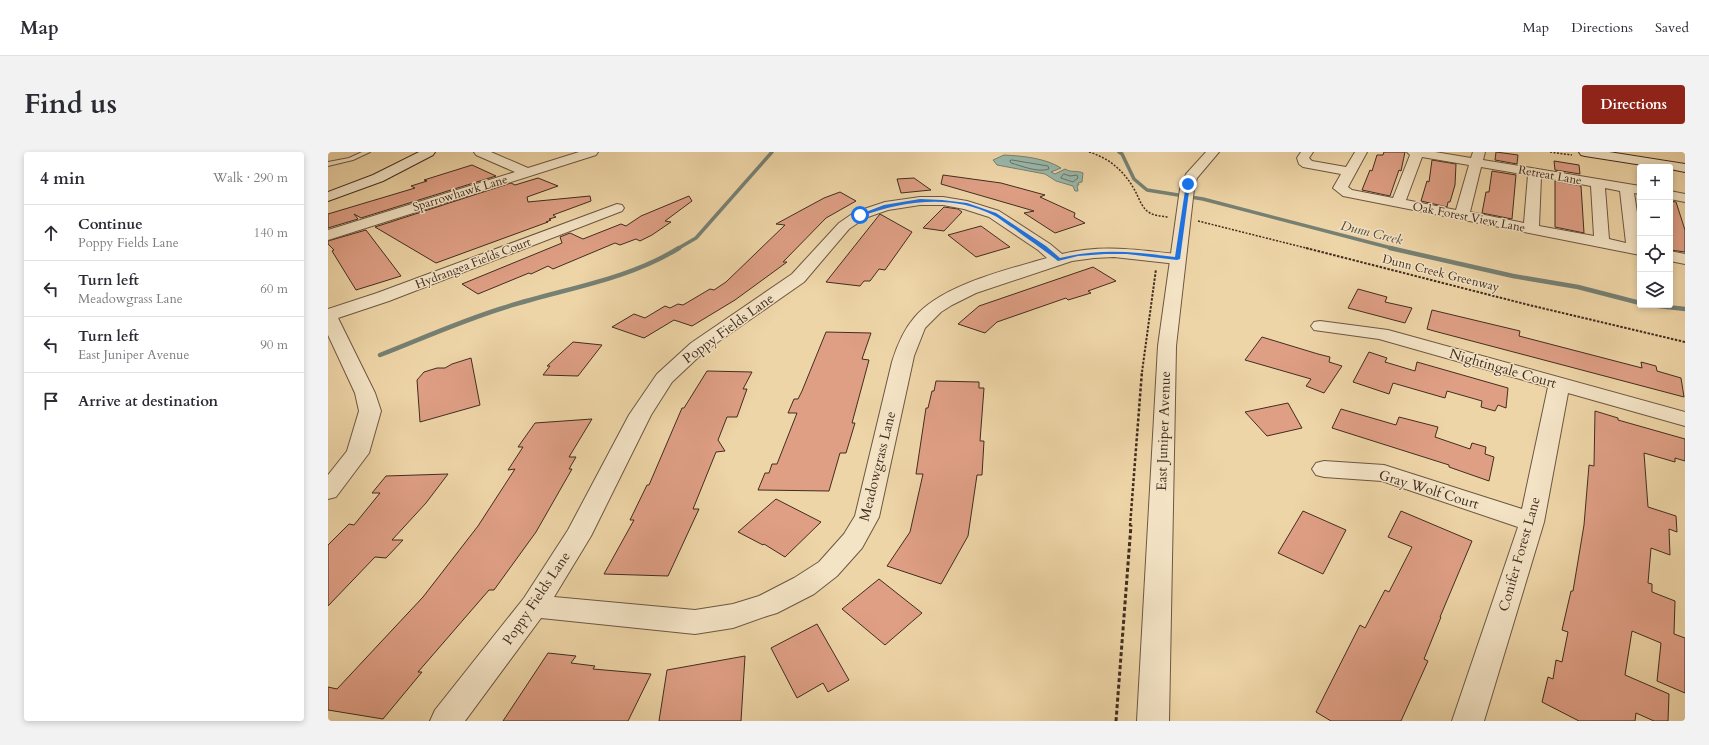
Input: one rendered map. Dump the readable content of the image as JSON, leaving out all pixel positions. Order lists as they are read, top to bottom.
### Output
{
  "streets": {
    "street": [
      "Retreat Lane",
      "Sparrowhawk Lane",
      "Oak Forest View Lane",
      "Hydrangea Fields Court",
      "Poppy Fields Lane",
      "Nightingale Court",
      "East Juniper Avenue",
      "Meadowgrass Lane",
      "Gray Wolf Court",
      "Conifer Forest Lane"
    ],
    "path": ["Dunn Creek Greenway"]
  },
  "crossings": [
    ["Dunn Creek Greenway", "East Juniper Avenue"],
    ["Poppy Fields Lane", "Meadowgrass Lane"],
    ["Nightingale Court", "Conifer Forest Lane"],
    ["East Juniper Avenue", "Meadowgrass Lane"],
    ["Gray Wolf Court", "Conifer Forest Lane"]
  ],
  "water": ["Dunn Creek"],
  "page": {
    "header": "Map",
    "nav": ["Map", "Directions", "Saved"],
    "title": "Find us",
    "buttons": "Directions",
    "heading": ["4 min", "Walk · 290 m"],
    "map_buttons": ["+", "−"],
    "list": [
      ["Continue", "Poppy Fields Lane", "140 m"],
      ["Turn left", "Meadowgrass Lane", "60 m"],
      ["Turn left", "East Juniper Avenue", "90 m"],
      "Arrive at destination"
    ]
  }
}
